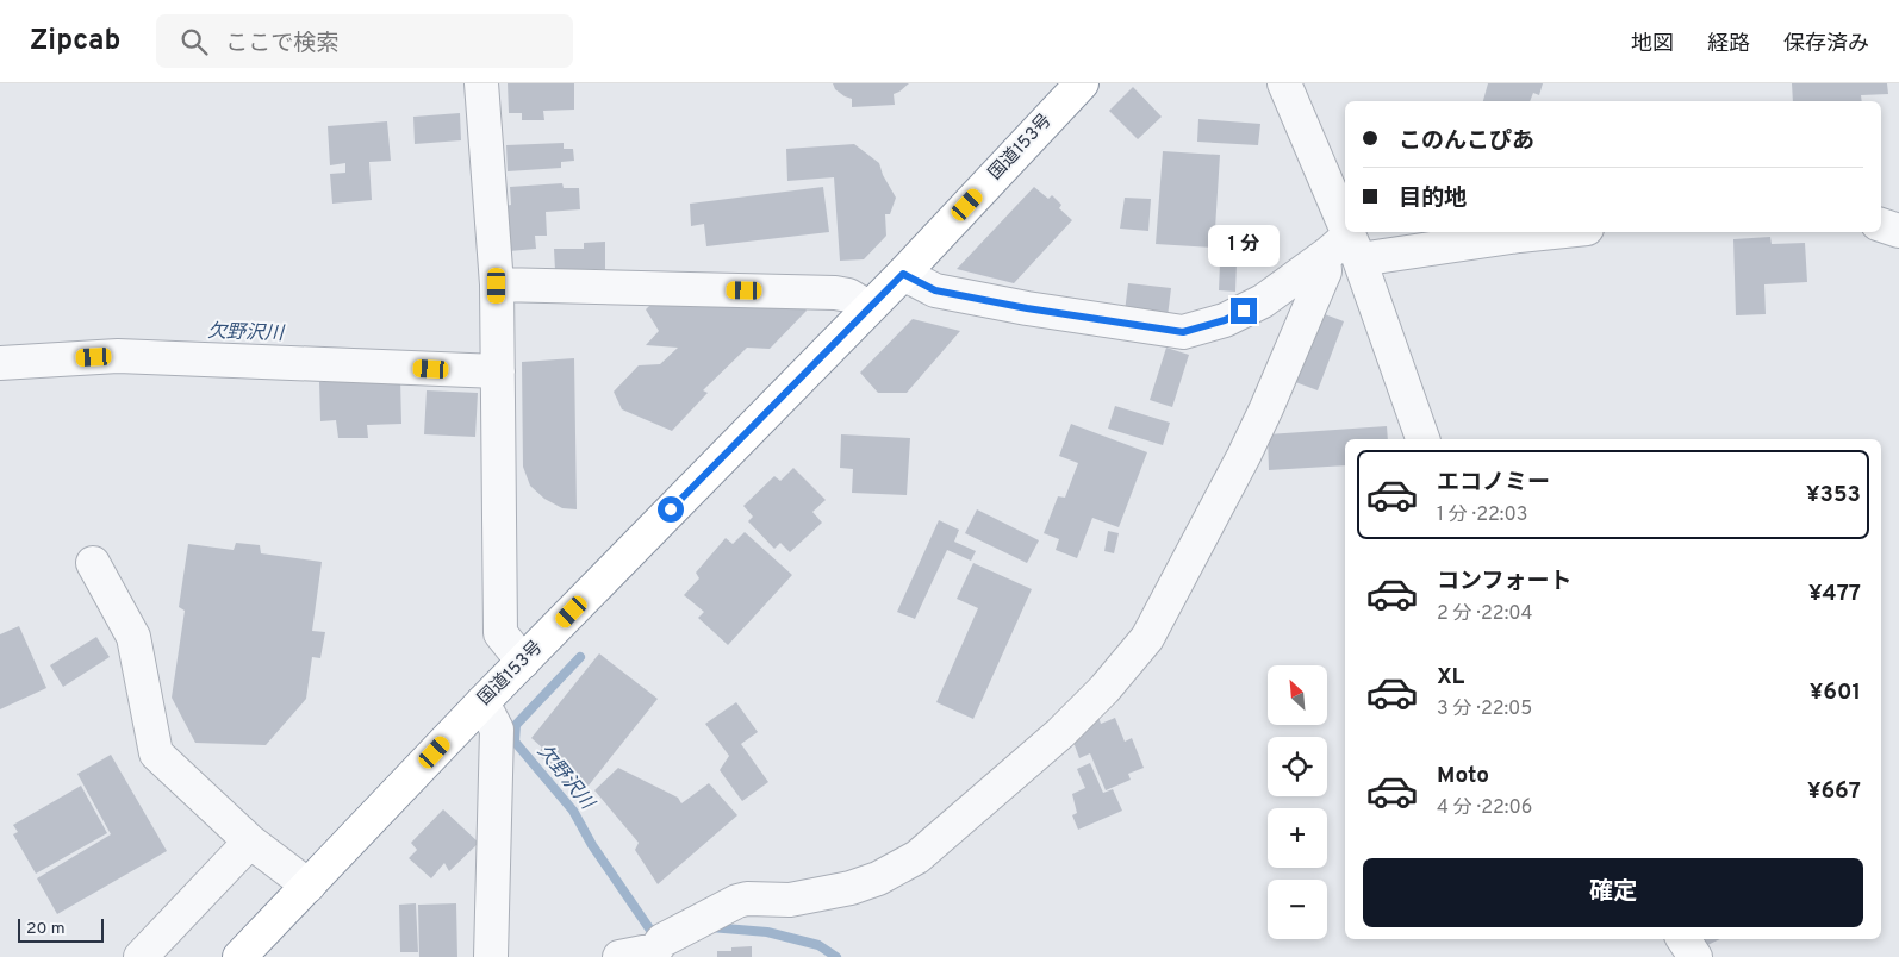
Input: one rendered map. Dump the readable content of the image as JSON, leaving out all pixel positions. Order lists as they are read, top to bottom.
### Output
{
  "streets": {
    "highway": ["国道153号"]
  },
  "water": ["欠野沢川"],
  "scale_bar": "20 m",
  "north": "top left",
  "page": {
    "header": "Zipcab",
    "search": "ここで検索",
    "nav": ["地図", "経路", "保存済み"],
    "banner": ["このんこぴあ", "目的地"],
    "bubble": "1 分",
    "list": [
      {
        "name": "エコノミー",
        "note": "1 分 · 22:03",
        "value": "¥353"
      },
      {
        "name": "コンフォート",
        "note": "2 分 · 22:04",
        "value": "¥477"
      },
      {
        "name": "XL",
        "note": "3 分 · 22:05",
        "value": "¥601"
      },
      {
        "name": "Moto",
        "note": "4 分 · 22:06",
        "value": "¥667"
      }
    ],
    "map_buttons": ["+", "−"],
    "buttons": "確定",
    "scale": "20 m"
  }
}
